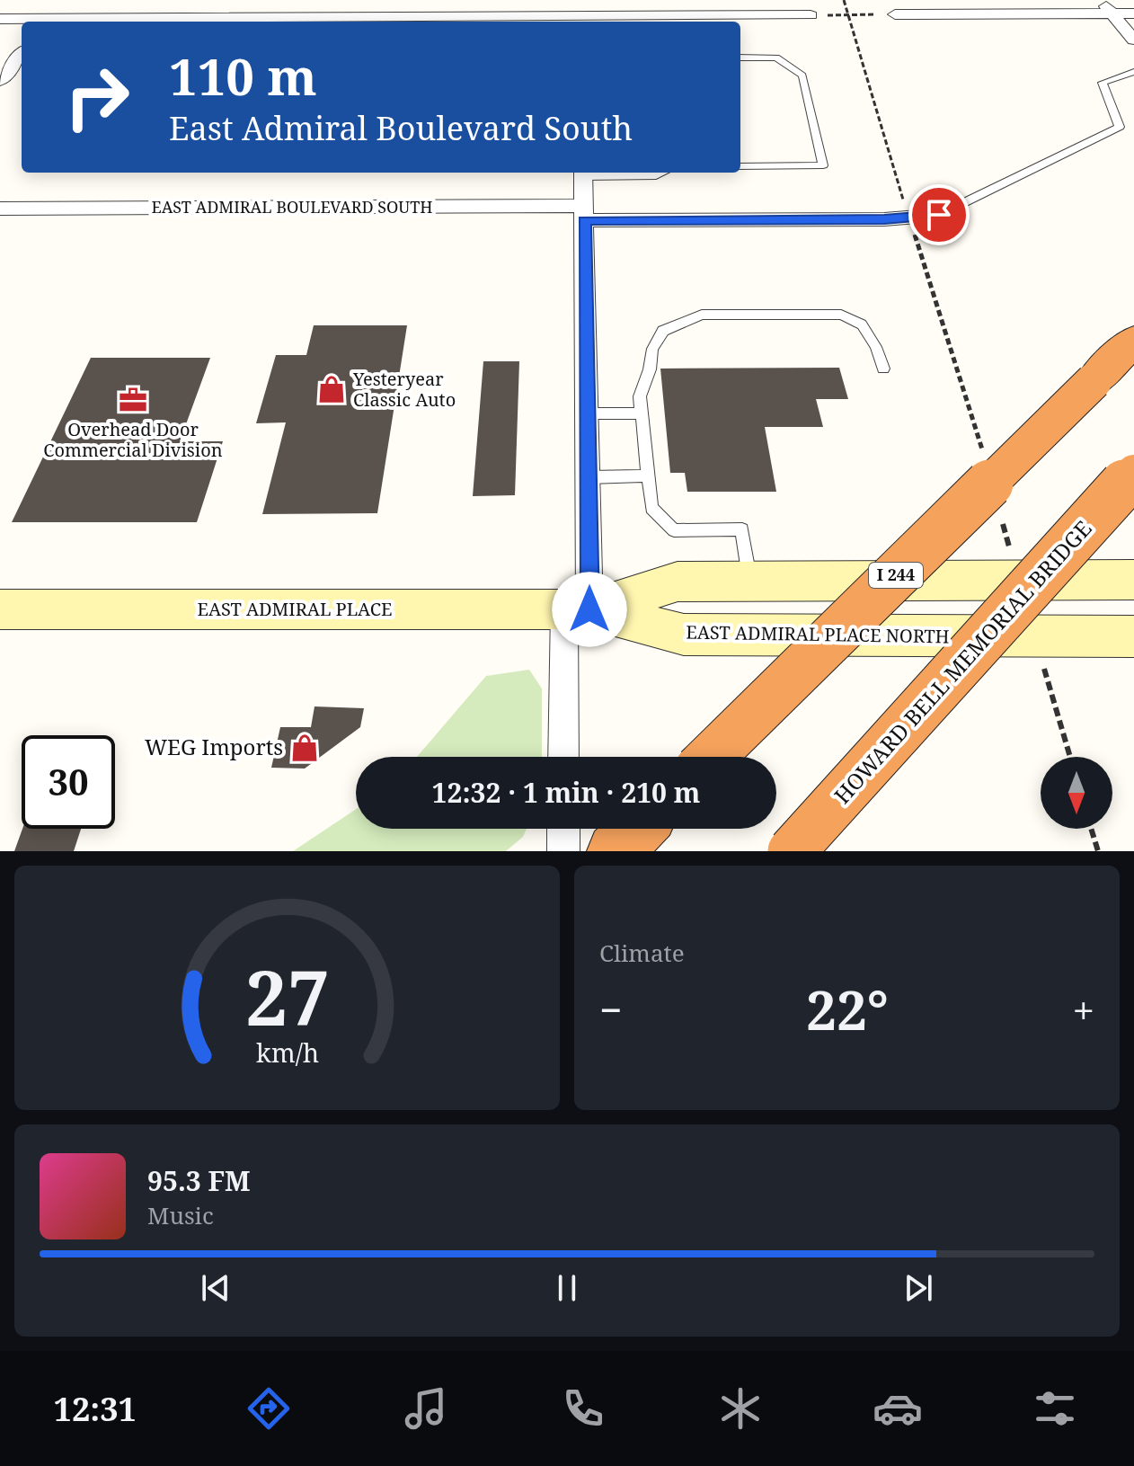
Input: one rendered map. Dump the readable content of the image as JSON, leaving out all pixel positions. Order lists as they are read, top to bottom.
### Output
{
  "streets": {
    "highway": ["I 244", "HOWARD BELL MEMORIAL BRIDGE"],
    "main road": ["EAST ADMIRAL PLACE", "EAST ADMIRAL PLACE NORTH"],
    "street": ["EAST ADMIRAL BOULEVARD SOUTH"]
  },
  "crossings": [
    ["EAST ADMIRAL PLACE", "EAST ADMIRAL PLACE NORTH"]
  ],
  "places": {
    "shop": ["Yesteryear Classic Auto", "WEG Imports"],
    "office": ["Overhead Door Commercial Division"]
  },
  "north": "bottom",
  "page": {
    "turn": ["110 m", "East Admiral Boulevard South"],
    "limit": "30",
    "trip": "12:32 · 1 min · 210 m",
    "tile": "Climate",
    "heat": ["−", "22°", "+"],
    "song": ["95.3 FM", "Music"],
    "tabs": "12:31",
    "gauge": ["27", "km/h"]
  }
}
